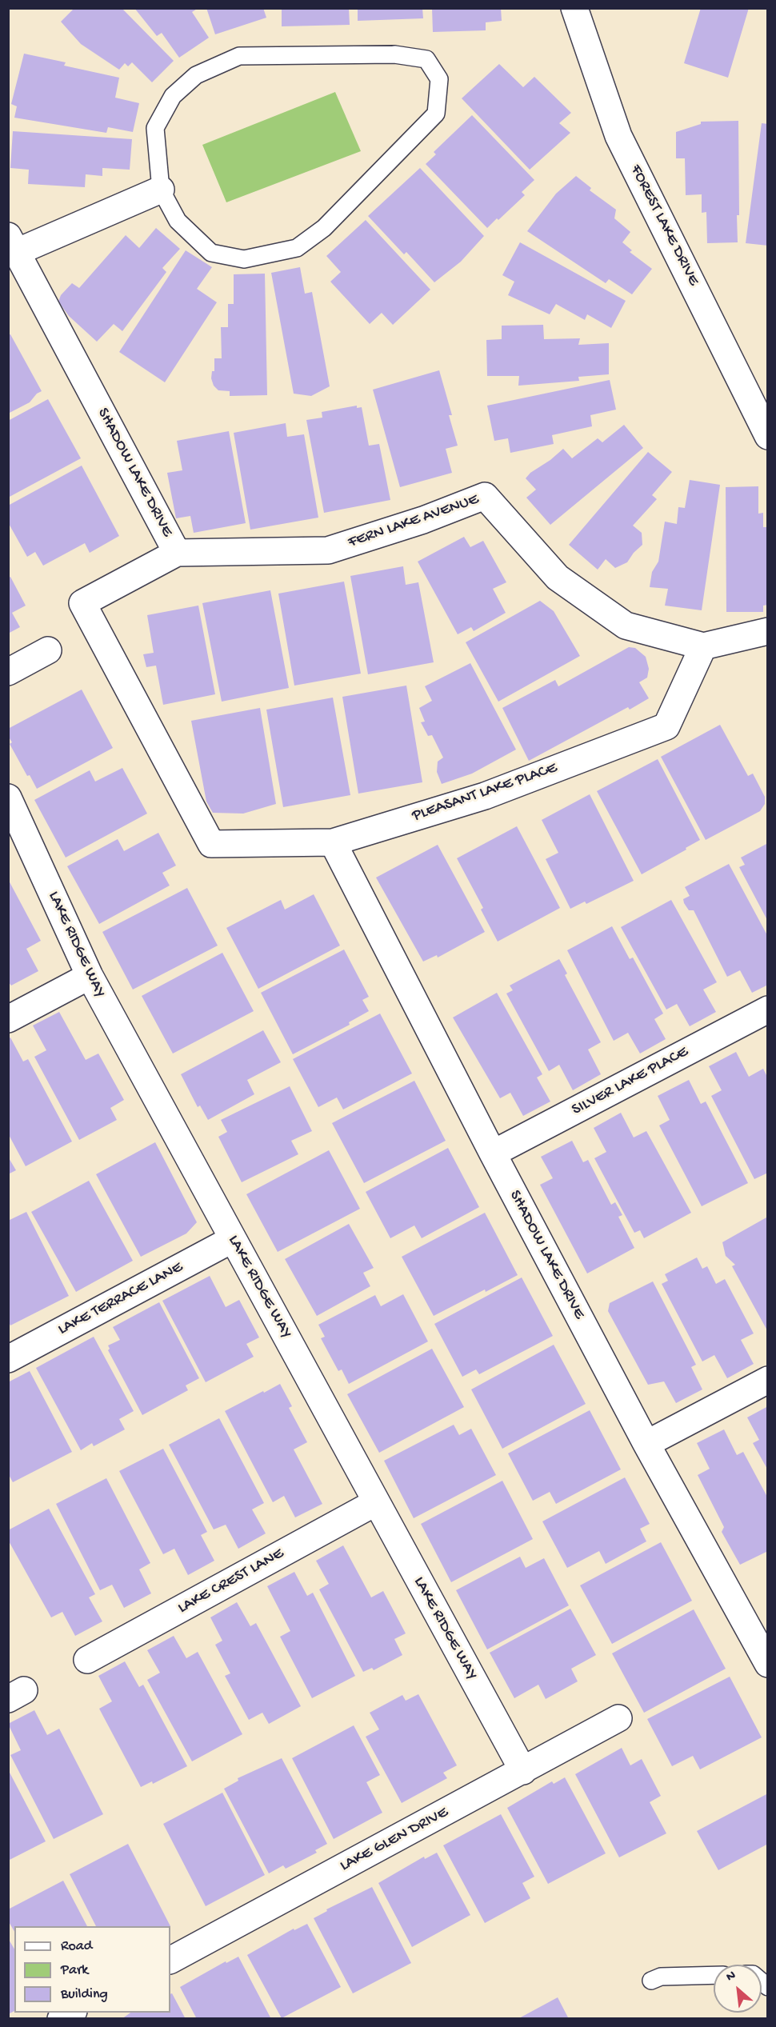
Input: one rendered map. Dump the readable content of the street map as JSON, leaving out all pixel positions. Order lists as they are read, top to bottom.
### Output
{
  "streets": {
    "street": [
      "FOREST LAKE DRIVE",
      "SHADOW LAKE DRIVE",
      "FERN LAKE AVENUE",
      "PLEASANT LAKE PLACE",
      "LAKE RIDGE WAY",
      "SILVER LAKE PLACE",
      "LAKE TERRACE LANE",
      "LAKE CREST LANE",
      "LAKE GLEN DRIVE"
    ]
  },
  "crossings": [
    ["SHADOW LAKE DRIVE", "FERN LAKE AVENUE"],
    ["SHADOW LAKE DRIVE", "PLEASANT LAKE PLACE"],
    ["SHADOW LAKE DRIVE", "SILVER LAKE PLACE"],
    ["FERN LAKE AVENUE", "PLEASANT LAKE PLACE"],
    ["LAKE RIDGE WAY", "LAKE TERRACE LANE"],
    ["LAKE RIDGE WAY", "LAKE CREST LANE"],
    ["LAKE RIDGE WAY", "LAKE GLEN DRIVE"]
  ],
  "legend": ["Road", "Park", "Building"],
  "north": "top left"
}
